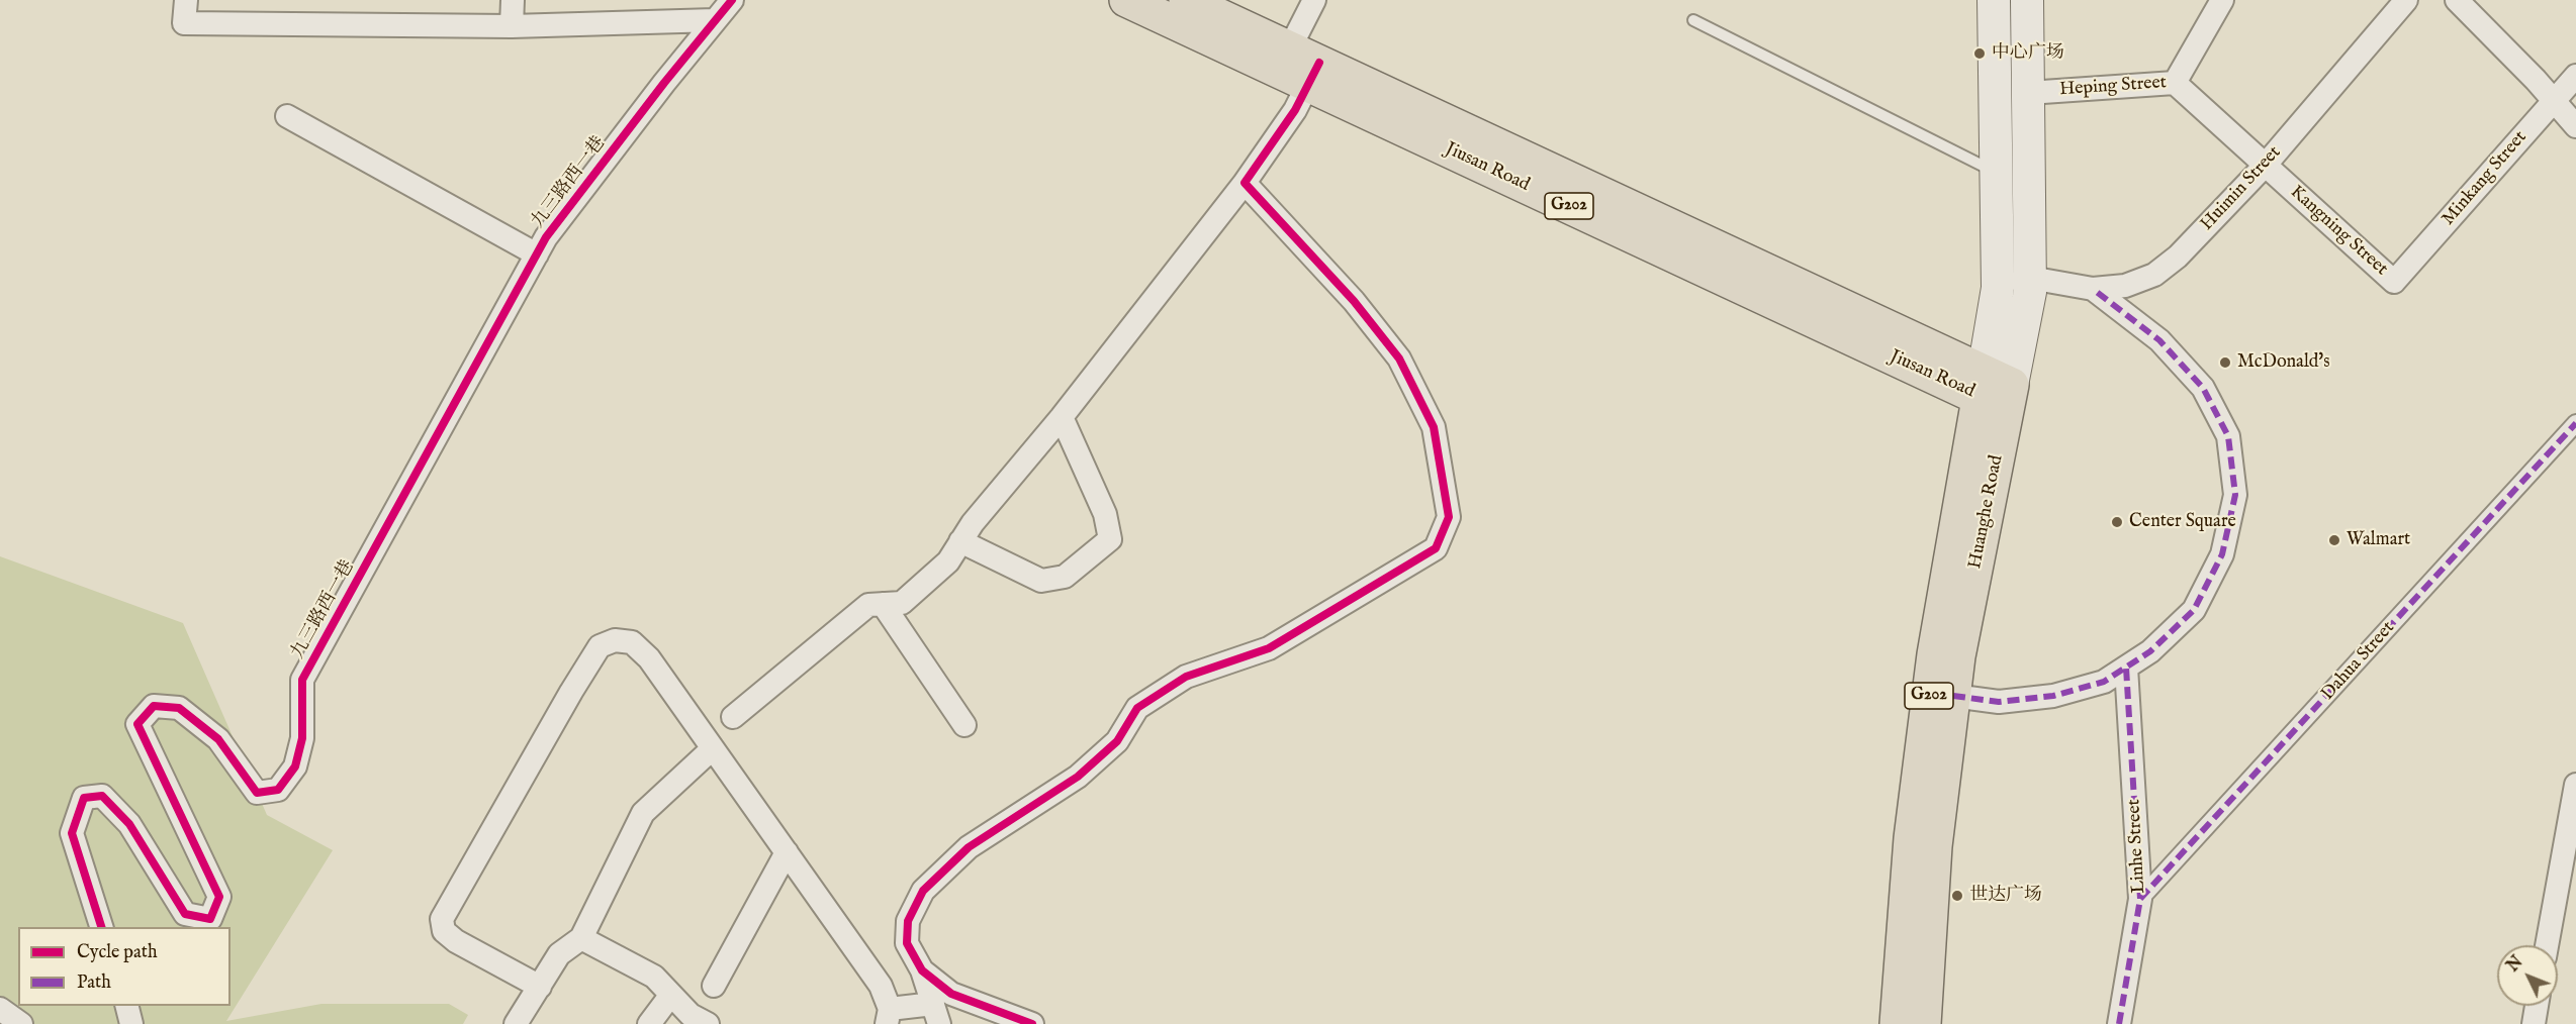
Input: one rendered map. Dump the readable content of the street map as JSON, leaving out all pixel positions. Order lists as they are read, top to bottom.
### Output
{
  "streets": {
    "highway": ["Jiusan Road", "G202", "Huanghe Road"],
    "street": [
      "Heping Street",
      "Minkang Street",
      "九三路西一巷",
      "Huimin Street",
      "Kangning Street",
      "Dahua Street",
      "Linhe Street"
    ]
  },
  "crossings": [
    ["Heping Street", "Kangning Street"],
    ["Heping Street", "Huanghe Road"],
    ["Jiusan Road", "Huanghe Road"],
    ["Minkang Street", "Kangning Street"],
    ["Huimin Street", "Kangning Street"],
    ["Huimin Street", "Huanghe Road"],
    ["Dahua Street", "Linhe Street"]
  ],
  "places": [
    "中心广场",
    "McDonald's",
    "Center Square",
    "Walmart",
    "世达广场"
  ],
  "legend": ["Cycle path", "Path"],
  "north": "top left"
}
